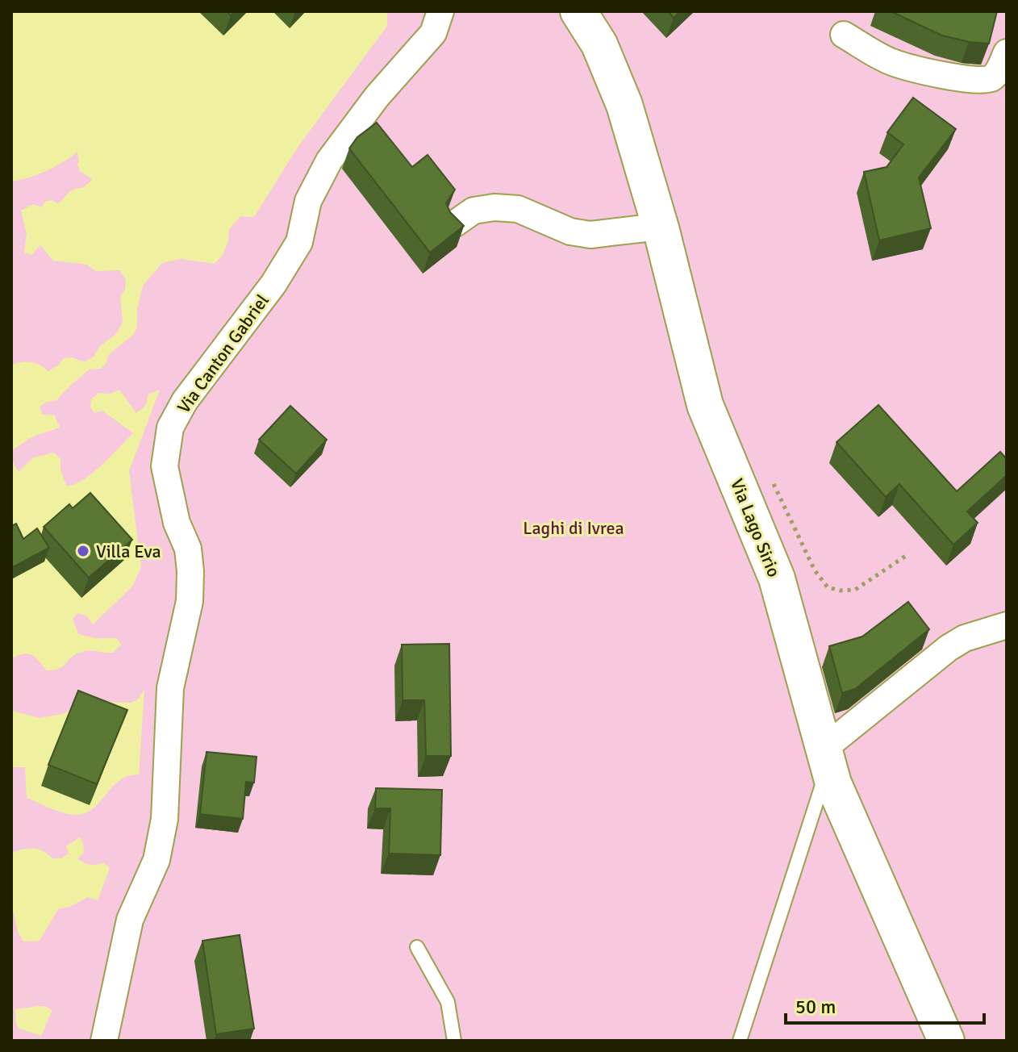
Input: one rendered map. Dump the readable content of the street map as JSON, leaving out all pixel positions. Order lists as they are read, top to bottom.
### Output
{
  "streets": {
    "main road": ["Via Lago Sirio"],
    "street": ["Via Canton Gabriel"]
  },
  "parks": ["Laghi di Ivrea"],
  "places": ["Villa Eva"],
  "scale_bar": "50 m"
}
